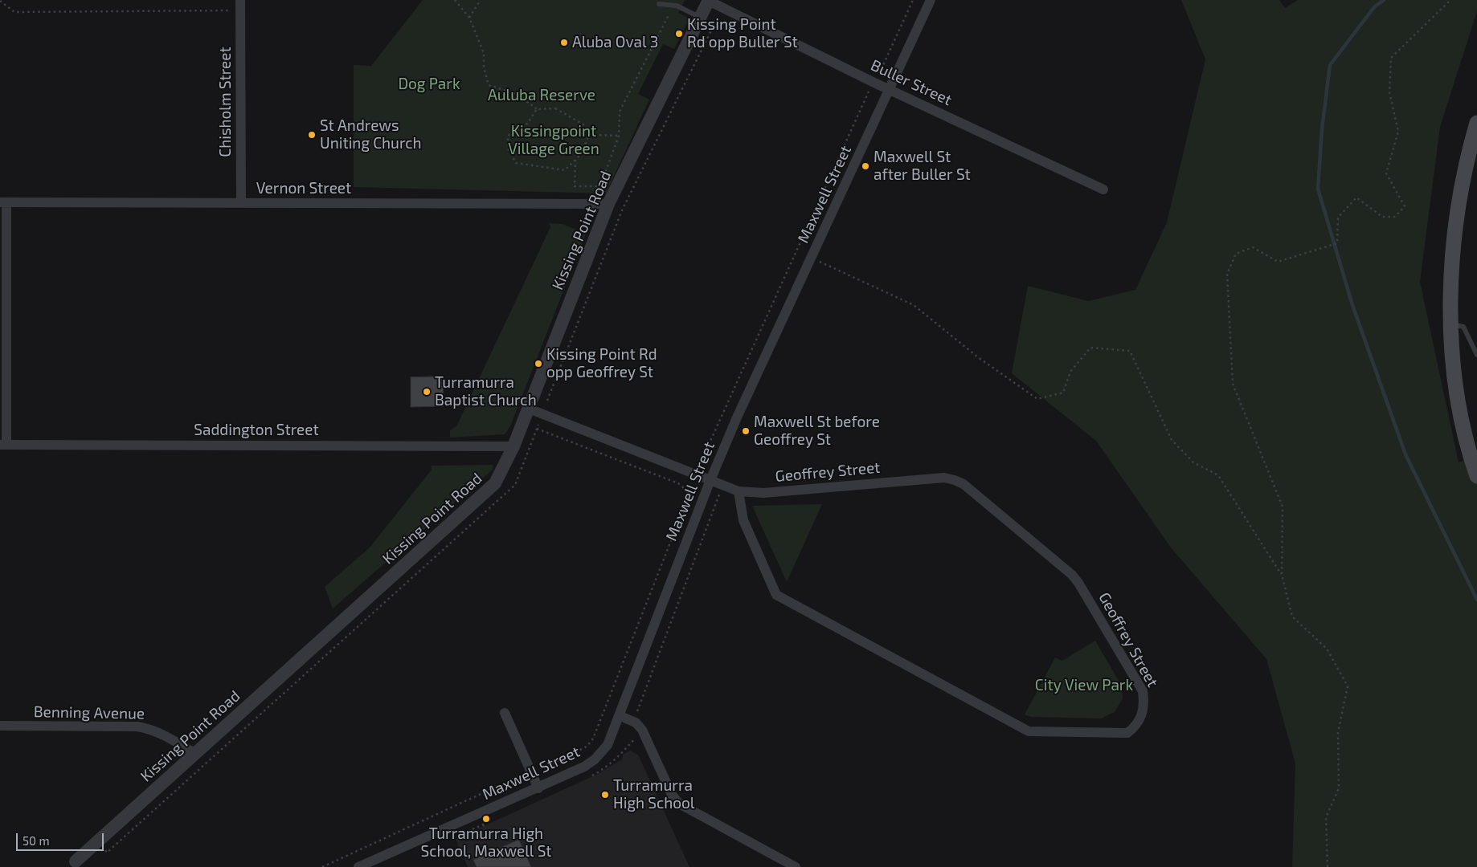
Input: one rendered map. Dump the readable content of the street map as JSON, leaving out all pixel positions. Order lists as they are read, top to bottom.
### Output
{
  "streets": {
    "street": [
      "Buller Street",
      "Chisholm Street",
      "Vernon Street",
      "Maxwell Street",
      "Kissing Point Road",
      "Saddington Street",
      "Geoffrey Street",
      "Benning Avenue"
    ]
  },
  "crossings": [
    ["Buller Street", "Maxwell Street"],
    ["Buller Street", "Kissing Point Road"],
    ["Chisholm Street", "Vernon Street"],
    ["Vernon Street", "Kissing Point Road"],
    ["Maxwell Street", "Geoffrey Street"],
    ["Kissing Point Road", "Saddington Street"],
    ["Kissing Point Road", "Geoffrey Street"],
    ["Kissing Point Road", "Benning Avenue"]
  ],
  "parks": [
    "Dog Park",
    "Auluba Reserve",
    "Kissingpoint Village Green",
    "City View Park"
  ],
  "places": [
    "Kissing Point Rd opp Buller St",
    "Aluba Oval 3",
    "St Andrews Uniting Church",
    "Maxwell St after Buller St",
    "Kissing Point Rd opp Geoffrey St",
    "Turramurra Baptist Church",
    "Maxwell St before Geoffrey St",
    "Turramurra High School",
    "Turramurra High School, Maxwell St"
  ],
  "scale_bar": "50 m"
}
